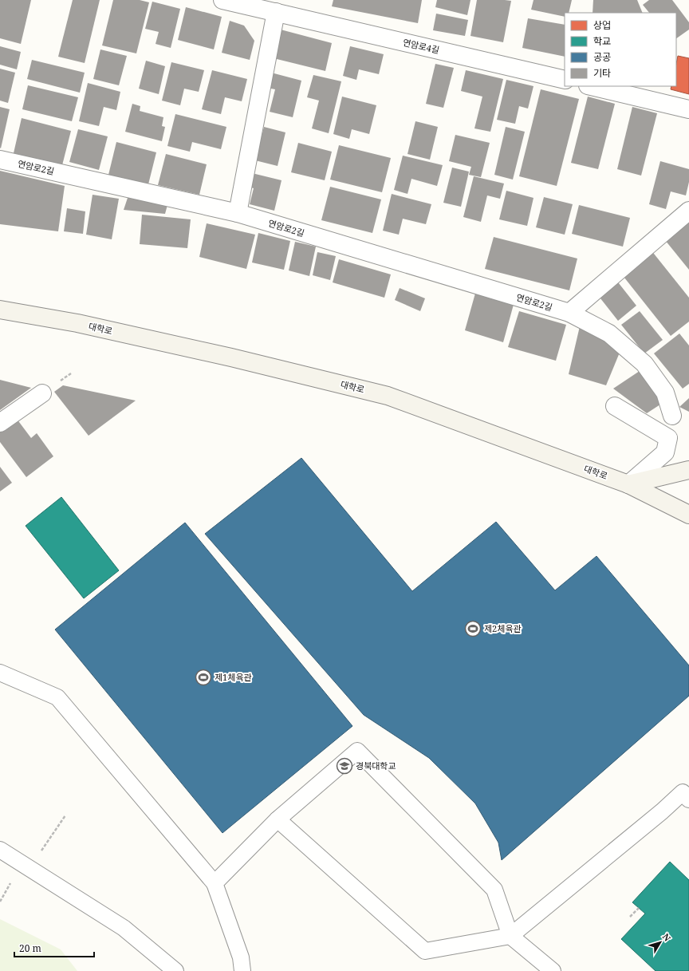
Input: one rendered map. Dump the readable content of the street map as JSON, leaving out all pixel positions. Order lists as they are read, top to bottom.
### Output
{
  "streets": {
    "main road": ["대학로"],
    "street": ["연암로4길", "연암로2길"]
  },
  "places": {
    "sports": ["제2체육관", "제1체육관"],
    "school or university": ["경북대학교"]
  },
  "legend": [
    "상업",
    "학교",
    "공공",
    "기타"
  ],
  "scale_bar": "20 m",
  "north": "top right"
}
